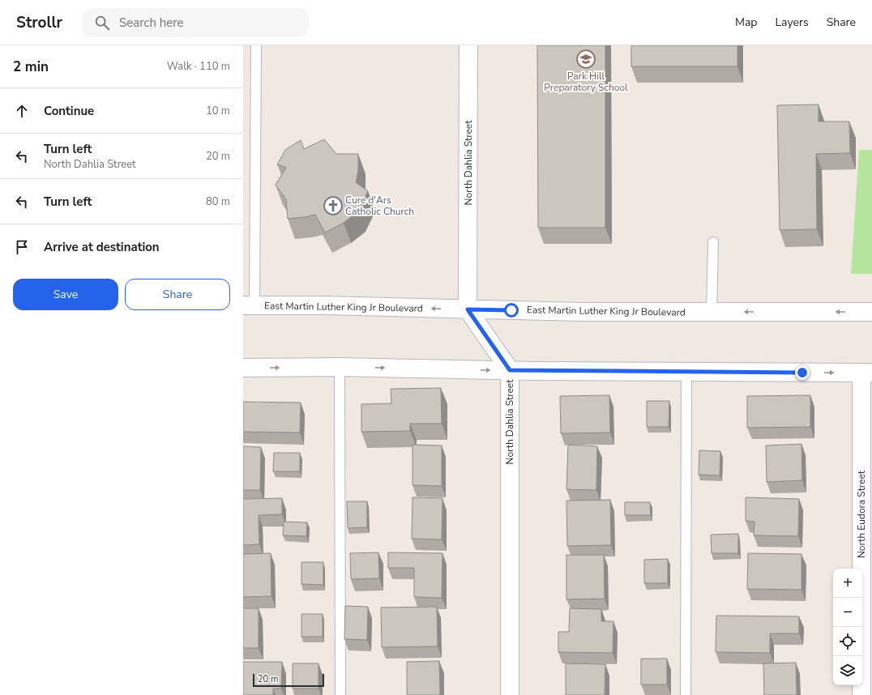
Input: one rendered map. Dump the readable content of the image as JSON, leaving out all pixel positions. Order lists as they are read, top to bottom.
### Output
{
  "streets": {
    "main road": ["North Dahlia Street", "East Martin Luther King Jr Boulevard", "North Eudora Street"]
  },
  "crossings": [
    ["North Dahlia Street", "East Martin Luther King Jr Boulevard"]
  ],
  "places": {
    "school or university": ["Park Hill Preparatory School"],
    "church": ["Cure d'Ars Catholic Church"]
  },
  "scale_bar": "20 m",
  "page": {
    "header": "Strollr",
    "search": "Search here",
    "nav": ["Map", "Layers", "Share"],
    "heading": ["2 min", "Walk · 110 m"],
    "list": [
      ["Continue", "10 m"],
      ["Turn left", "North Dahlia Street", "20 m"],
      ["Turn left", "80 m"],
      "Arrive at destination"
    ],
    "buttons": ["Save", "Share"],
    "map_buttons": ["+", "−"],
    "scale": "20 m"
  }
}
